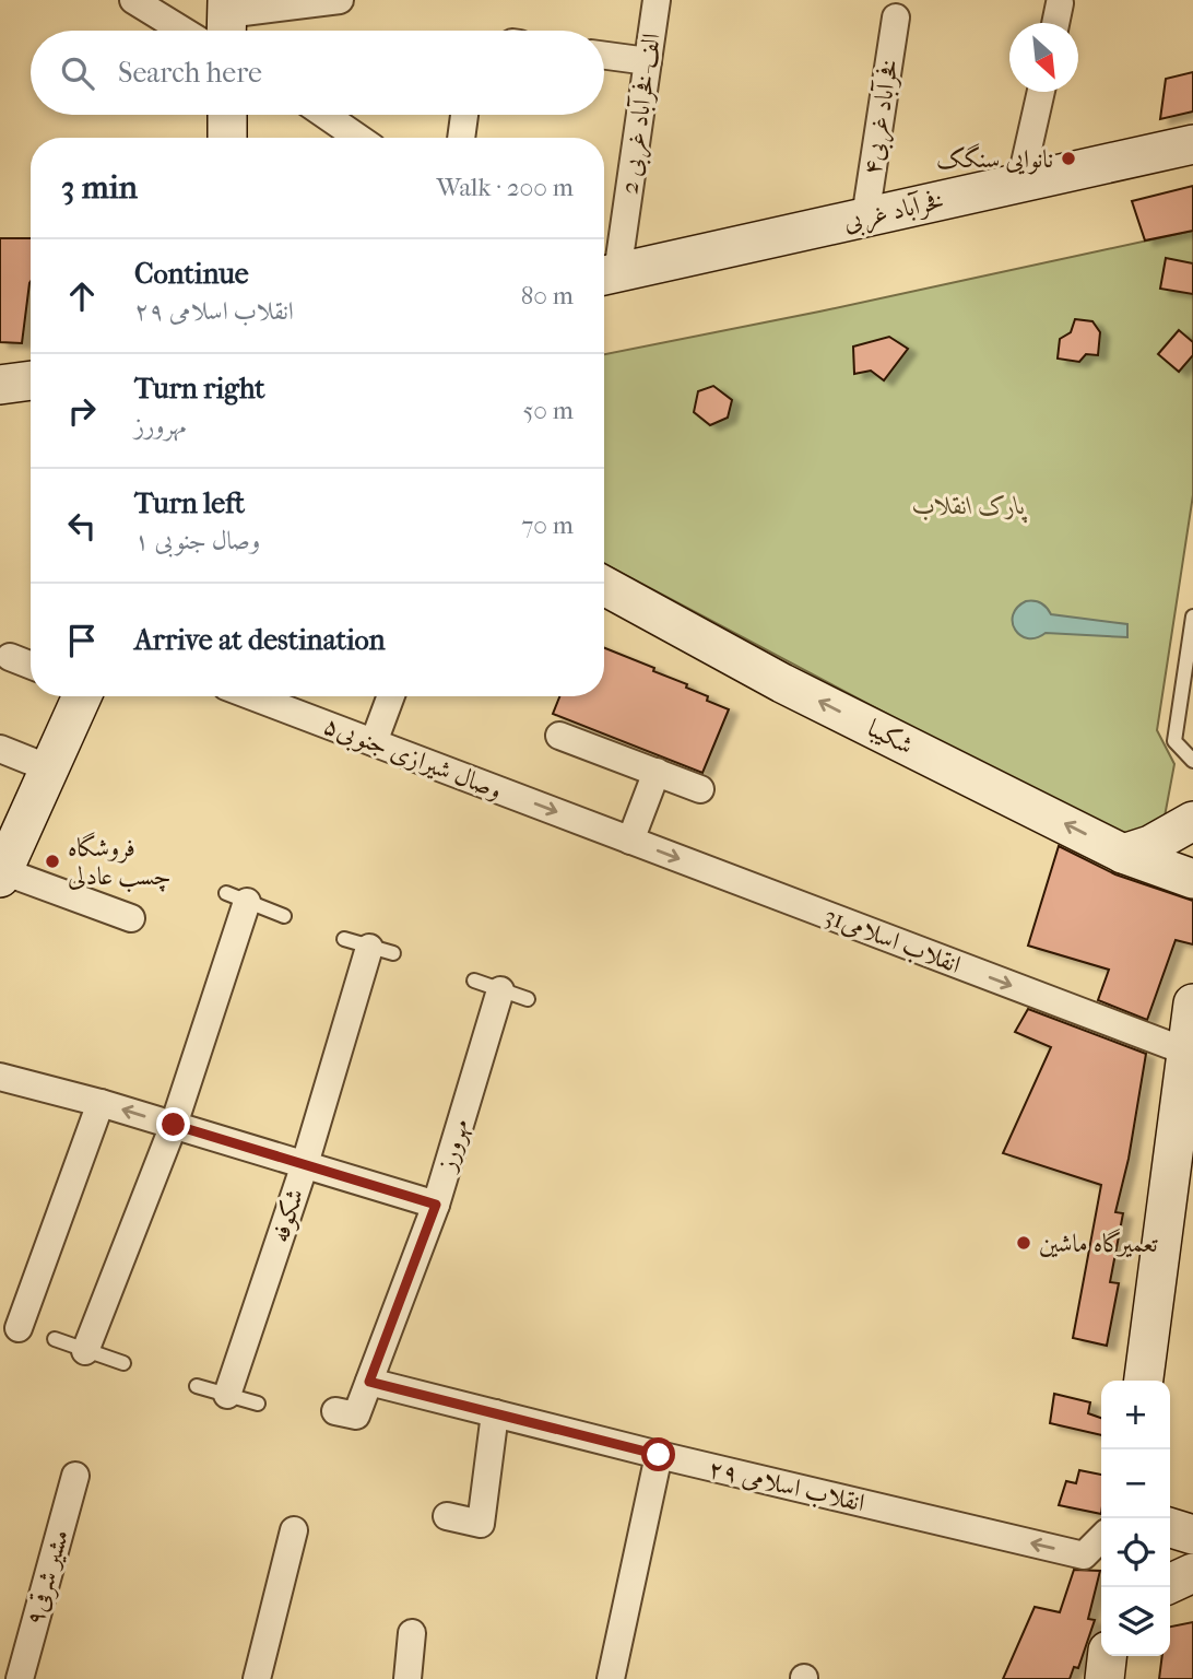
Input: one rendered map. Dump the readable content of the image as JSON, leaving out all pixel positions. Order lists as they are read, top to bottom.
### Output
{
  "streets": {
    "main road": ["فخرآباد غربی", "شکیبا"],
    "street": [
      "2 الف-فخرآباد غربی",
      "۴فخرآباد غربی",
      "۵وصال شیرازی جنوبی",
      "31انقلاب اسلامی",
      "مهرورز",
      "شکوفه",
      "انقلاب اسلامی ۲۹",
      "مشیر شرقی۹"
    ]
  },
  "crossings": [
    ["2 الف-فخرآباد غربی", "فخرآباد غربی"],
    ["۴فخرآباد غربی", "فخرآباد غربی"],
    ["۵وصال شیرازی جنوبی", "31انقلاب اسلامی"],
    ["مهرورز", "انقلاب اسلامی ۲۹"]
  ],
  "one_way": [
    "شکیبا",
    "۵وصال شیرازی جنوبی",
    "31انقلاب اسلامی",
    "انقلاب اسلامی ۲۹"
  ],
  "parks": ["پارک انقلاب"],
  "places": ["نانوایی سنگک", "فروشگاه چسب عادلی", "تعمیرگاه ماشین"],
  "north": "bottom right",
  "page": {
    "search": "Search here",
    "heading": ["3 min", "Walk · 200 m"],
    "list": [
      ["Continue", "انقلاب اسلامی ۲۹", "80 m"],
      ["Turn right", "مهرورز", "50 m"],
      ["Turn left", "وصال جنوبی ۱", "70 m"],
      "Arrive at destination"
    ],
    "map_buttons": ["+", "−"]
  }
}
